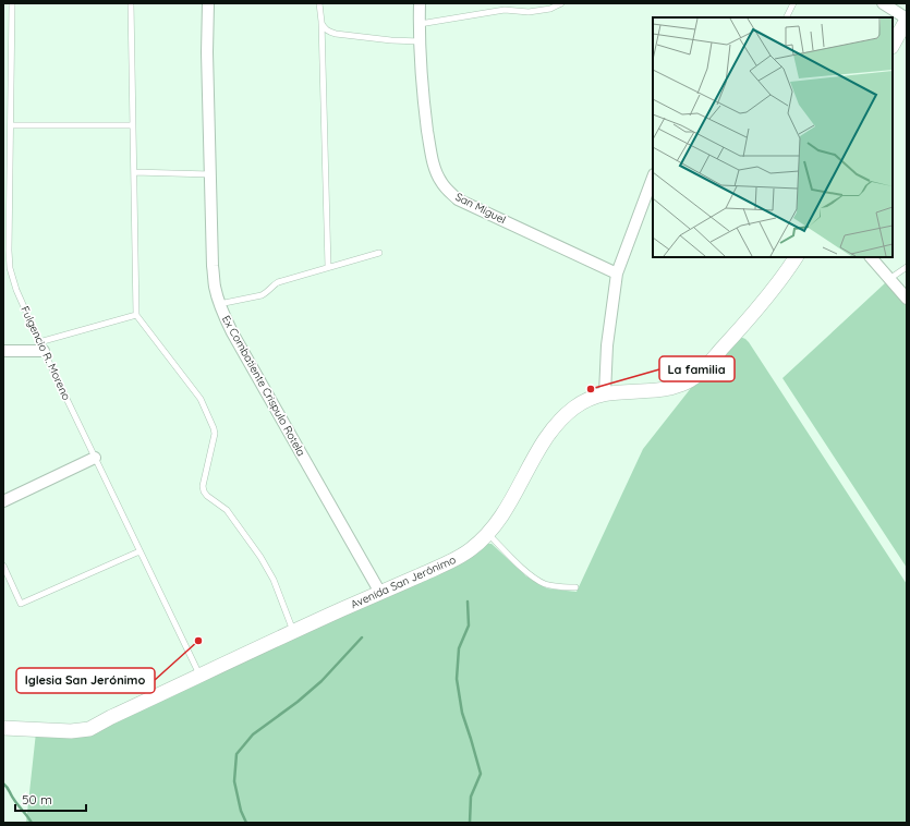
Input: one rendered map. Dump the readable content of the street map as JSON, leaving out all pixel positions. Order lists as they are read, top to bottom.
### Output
{
  "streets": {
    "street": ["San Miguel", "Ex Combatiente Crispulo Rotela", "Avenida San Jerónimo"],
    "lane": ["Fulgencio R. Moreno"]
  },
  "crossings": [
    ["Fulgencio R. Moreno", "Avenida San Jerónimo"],
    ["Ex Combatiente Crispulo Rotela", "Avenida San Jerónimo"]
  ],
  "places": ["La familia", "Iglesia San Jerónimo"],
  "scale_bar": "50 m"
}
